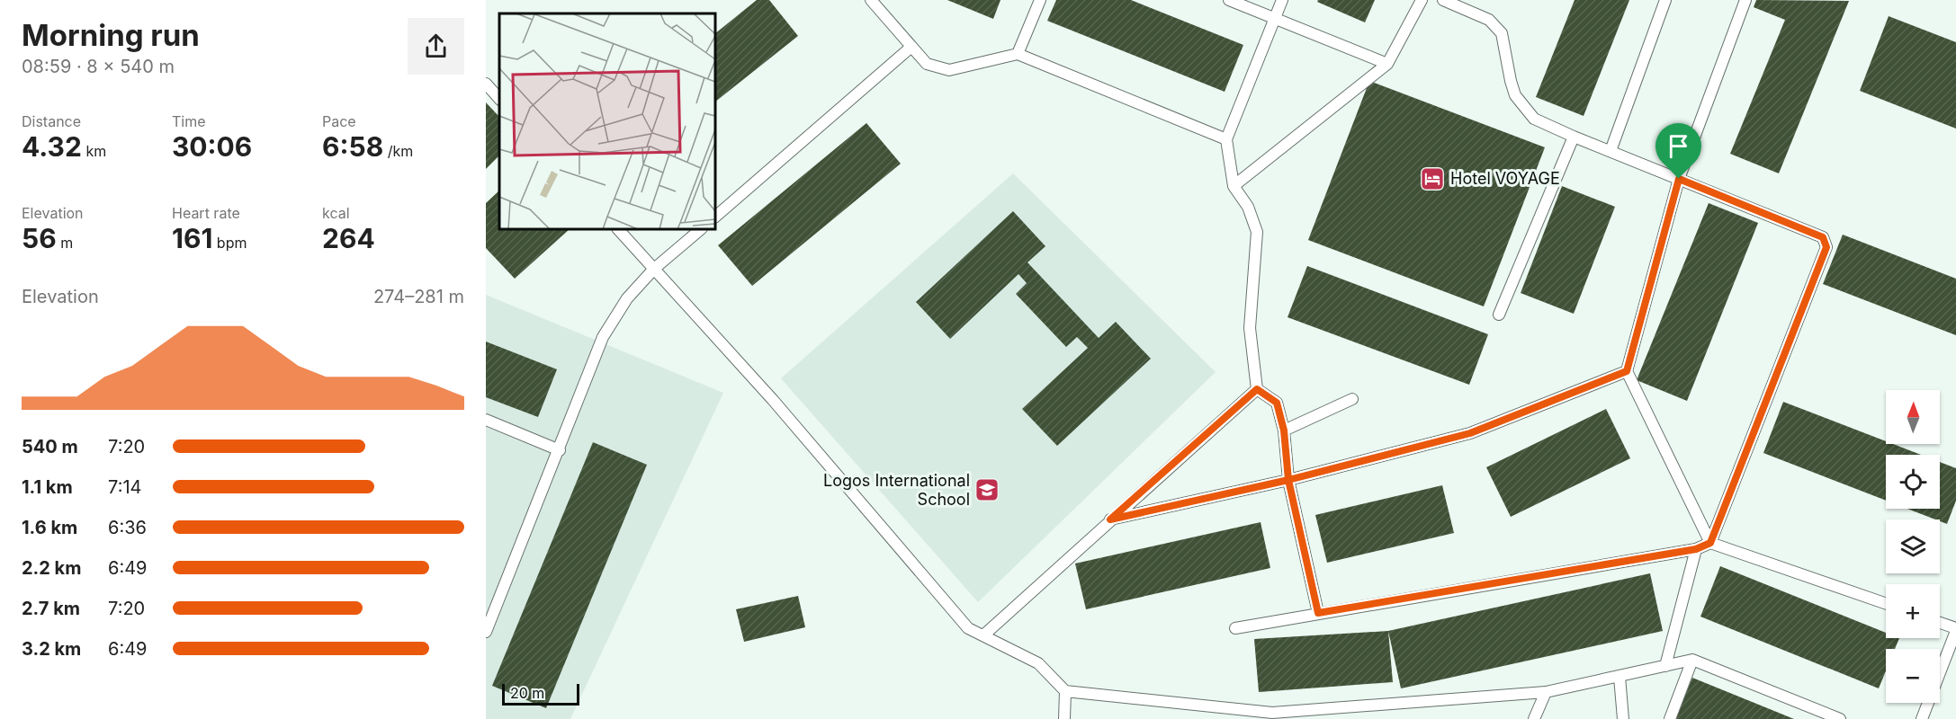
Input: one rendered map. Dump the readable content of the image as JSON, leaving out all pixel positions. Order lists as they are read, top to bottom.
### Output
{
  "places": {
    "hotel": ["Hotel VOYAGE"],
    "school or university": ["Logos International School"]
  },
  "scale_bar": "20 m",
  "north": "top",
  "page": {
    "heading": ["Morning run", "08:59 · 8 × 540 m"],
    "stats": [
      ["Distance", "4.32 km"],
      ["Time", "30:06"],
      ["Pace", "6:58 /km"],
      ["Elevation", "56 m"],
      ["Heart rate", "161 bpm"],
      ["kcal", "264"]
    ],
    "chart": ["Elevation", "274–281 m"],
    "map_buttons": ["+", "−"],
    "list": [
      {
        "name": "540 m",
        "note": "7:20"
      },
      {
        "name": "1.1 km",
        "note": "7:14"
      },
      {
        "name": "1.6 km",
        "note": "6:36"
      },
      {
        "name": "2.2 km",
        "note": "6:49"
      },
      {
        "name": "2.7 km",
        "note": "7:20"
      },
      {
        "name": "3.2 km",
        "note": "6:49"
      }
    ],
    "scale": "20 m"
  }
}
